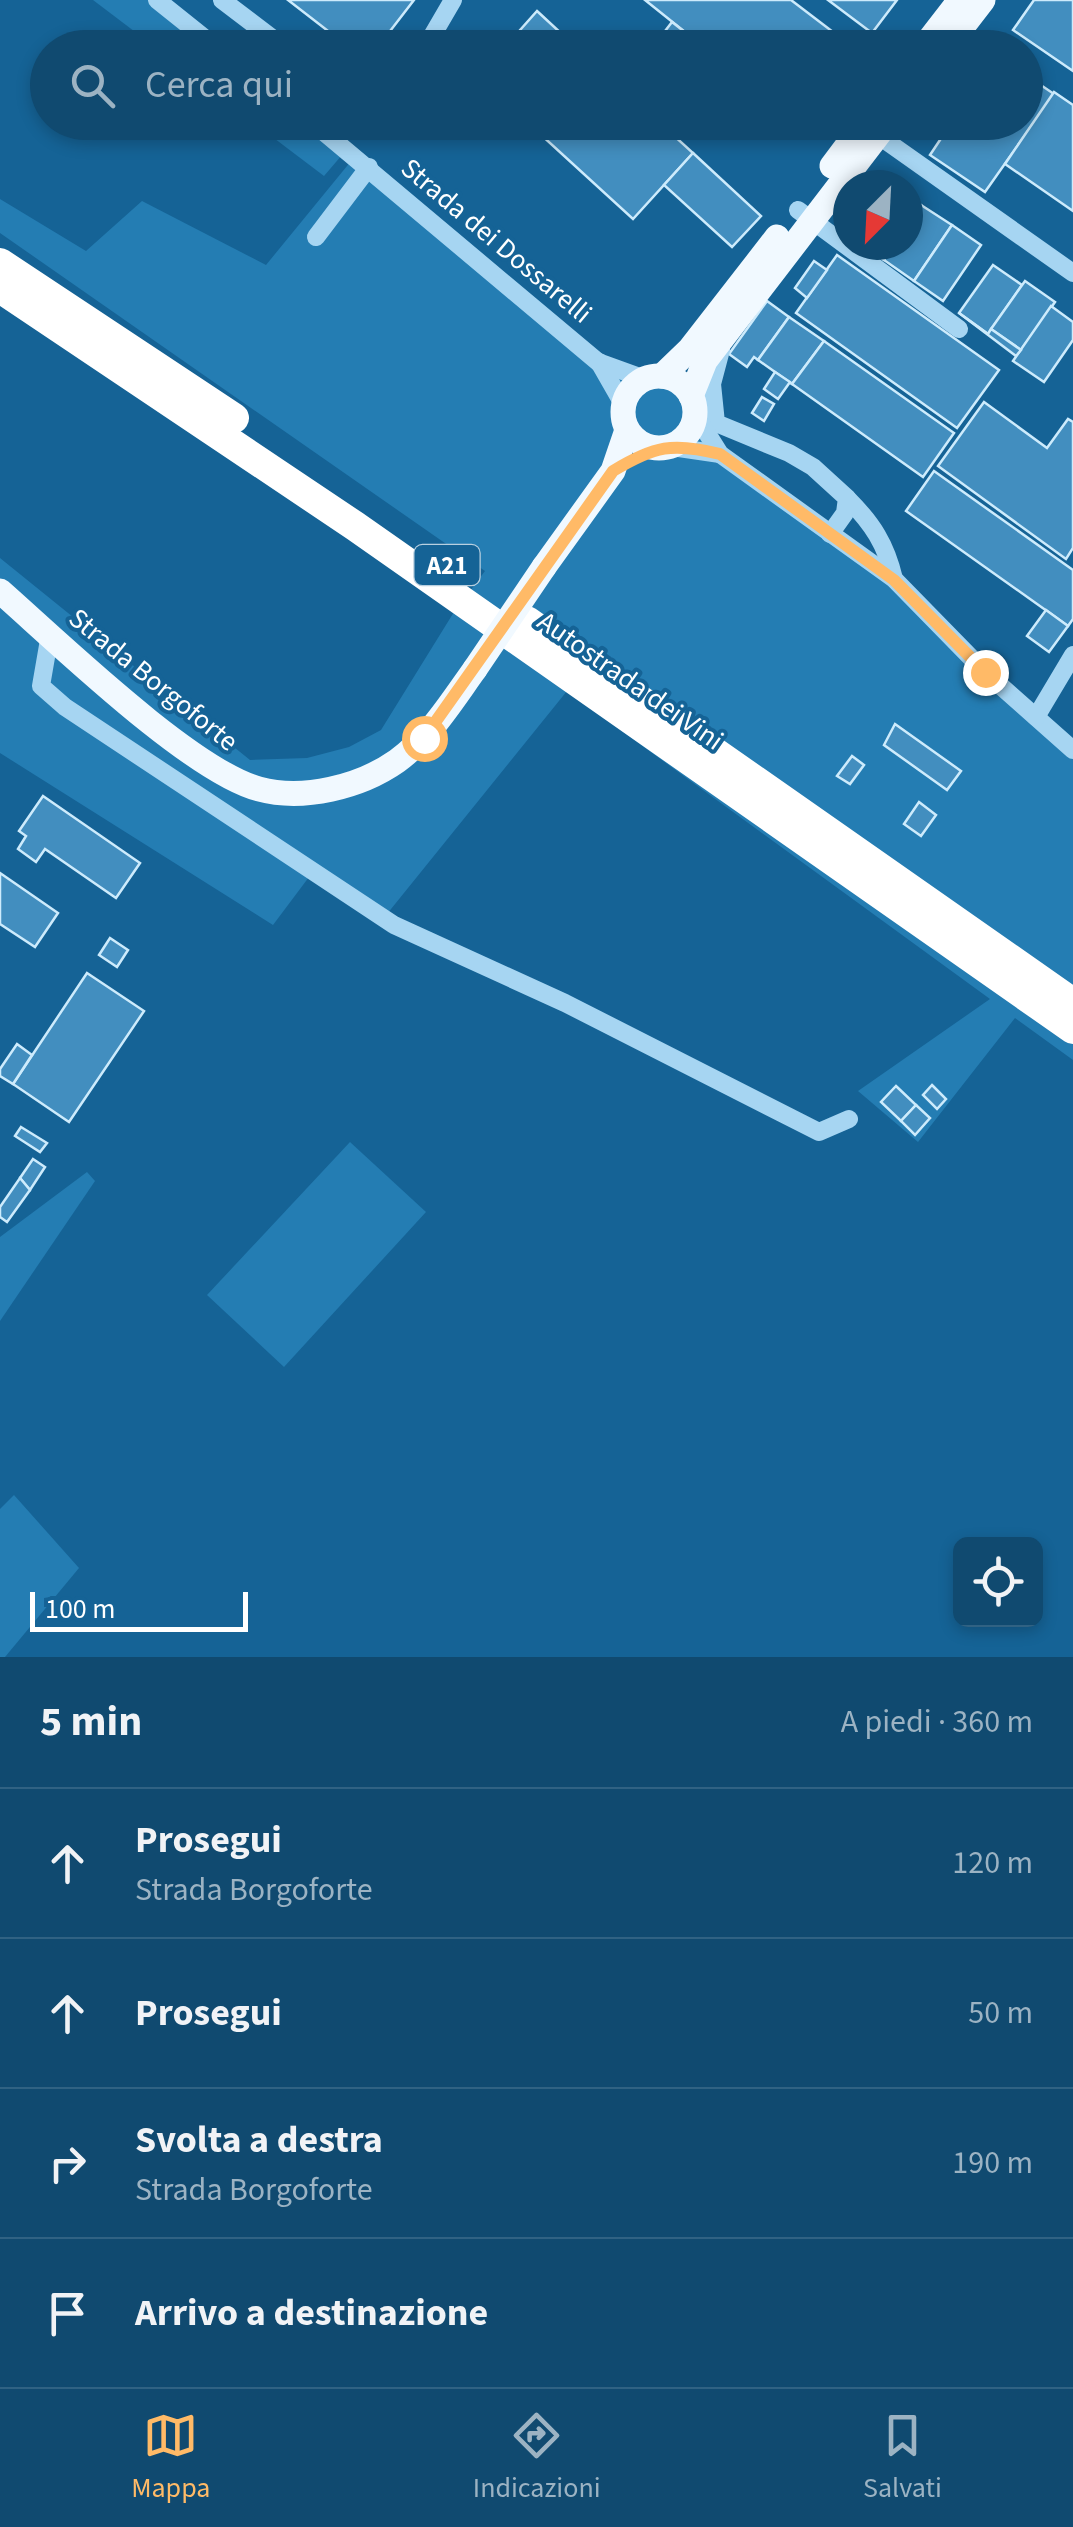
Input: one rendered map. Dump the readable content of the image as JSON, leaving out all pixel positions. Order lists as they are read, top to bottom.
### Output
{
  "streets": {
    "highway": ["A21", "Autostrada dei Vini"],
    "main road": ["Strada Borgoforte"],
    "street": ["Strada dei Dossarelli"]
  },
  "scale_bar": "100 m",
  "north": "bottom left",
  "page": {
    "search": "Cerca qui",
    "scale": "100 m",
    "heading": ["5 min", "A piedi · 360 m"],
    "list": [
      ["Prosegui", "Strada Borgoforte", "120 m"],
      ["Prosegui", "50 m"],
      ["Svolta a destra", "Strada Borgoforte", "190 m"],
      "Arrivo a destinazione"
    ],
    "nav": ["Mappa", "Indicazioni", "Salvati"]
  }
}
